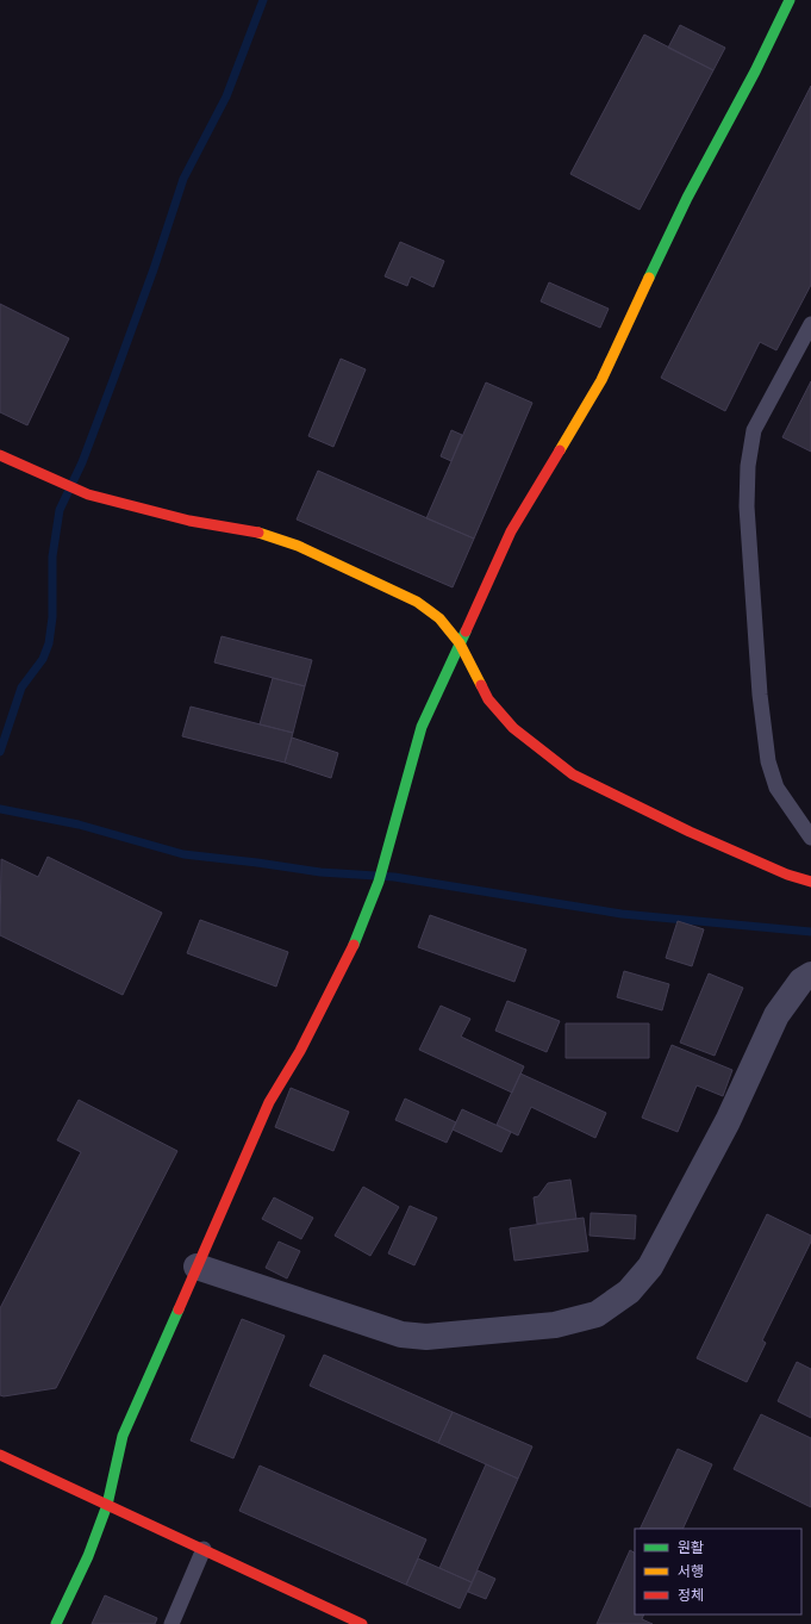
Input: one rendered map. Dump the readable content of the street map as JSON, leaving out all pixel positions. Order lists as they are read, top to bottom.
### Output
{
  "legend": ["원활", "서행", "정체"]
}
